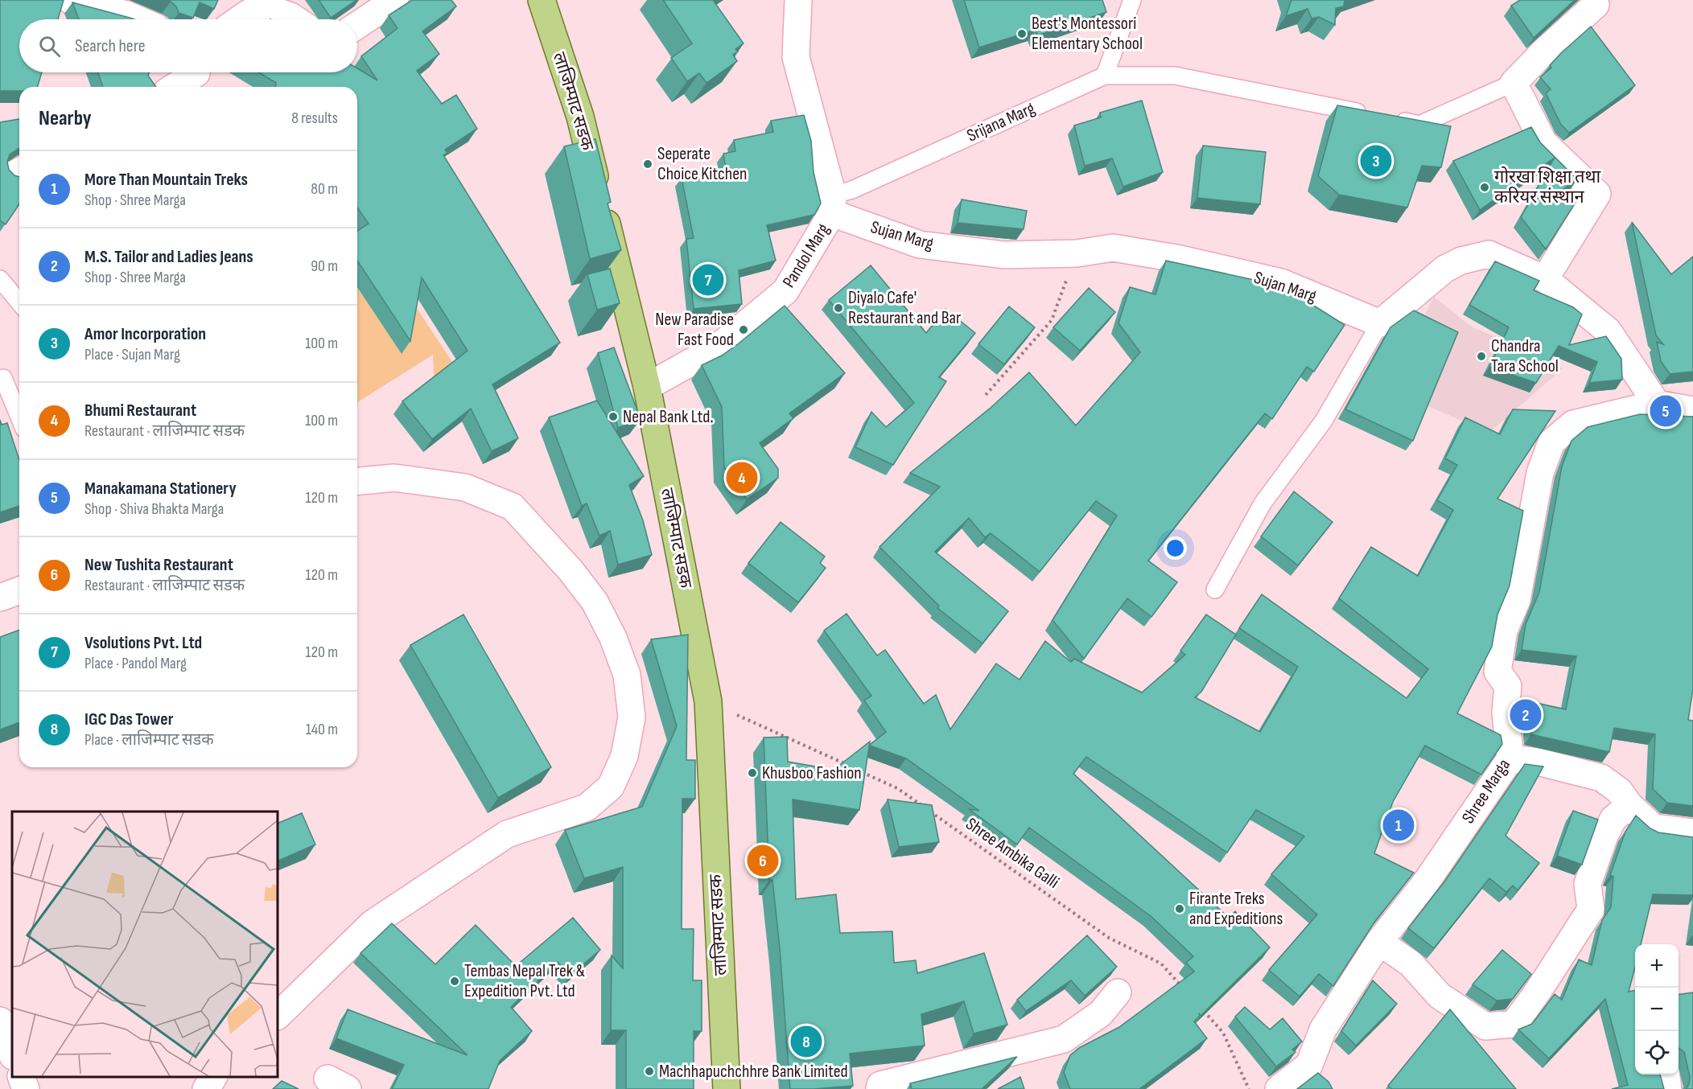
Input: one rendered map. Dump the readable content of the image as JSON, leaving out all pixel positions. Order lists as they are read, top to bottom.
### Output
{
  "streets": {
    "main road": ["लाजिम्पाट सडक"],
    "street": ["Sujan Marg", "Pandol Marg", "Shree Marga"],
    "lane": ["Srijana Marg"],
    "path": ["Shree Ambika Galli"]
  },
  "crossings": [
    ["लाजिम्पाट सडक", "Pandol Marg"],
    ["लाजिम्पाट सडक", "Shree Ambika Galli"],
    ["Srijana Marg", "Sujan Marg"],
    ["Srijana Marg", "Pandol Marg"],
    ["Sujan Marg", "Pandol Marg"]
  ],
  "places": [
    "Best's Montessori Elementary School",
    "Seperate Choice Kitchen",
    "गोरखा शिक्षा तथा करियर संस्थान",
    "Diyalo Cafe' Restaurant and Bar",
    "New Paradise Fast Food",
    "Chandra Tara School",
    "Nepal Bank Ltd.",
    "Khusboo Fashion",
    "Firante Treks and Expeditions",
    "Tembas Nepal Trek & Expedition Pvt. Ltd",
    "Machhapuchchhre Bank Limited"
  ],
  "page": {
    "search": "Search here",
    "heading": ["Nearby", "8 results"],
    "pins": [
      "3",
      "7",
      "5",
      "4",
      "2",
      "1",
      "6",
      "8"
    ],
    "list": [
      {
        "mark": "1",
        "name": "More Than Mountain Treks",
        "note": "Shop · Shree Marga",
        "value": "80 m"
      },
      {
        "mark": "2",
        "name": "M.S. Tailor and Ladies Jeans",
        "note": "Shop · Shree Marga",
        "value": "90 m"
      },
      {
        "mark": "3",
        "name": "Amor Incorporation",
        "note": "Place · Sujan Marg",
        "value": "100 m"
      },
      {
        "mark": "4",
        "name": "Bhumi Restaurant",
        "note": "Restaurant · लाजिम्पाट सडक",
        "value": "100 m"
      },
      {
        "mark": "5",
        "name": "Manakamana Stationery",
        "note": "Shop · Shiva Bhakta Marga",
        "value": "120 m"
      },
      {
        "mark": "6",
        "name": "New Tushita Restaurant",
        "note": "Restaurant · लाजिम्पाट सडक",
        "value": "120 m"
      },
      {
        "mark": "7",
        "name": "Vsolutions Pvt. Ltd",
        "note": "Place · Pandol Marg",
        "value": "120 m"
      },
      {
        "mark": "8",
        "name": "IGC Das Tower",
        "note": "Place · लाजिम्पाट सडक",
        "value": "140 m"
      }
    ],
    "map_buttons": ["+", "−"]
  }
}
